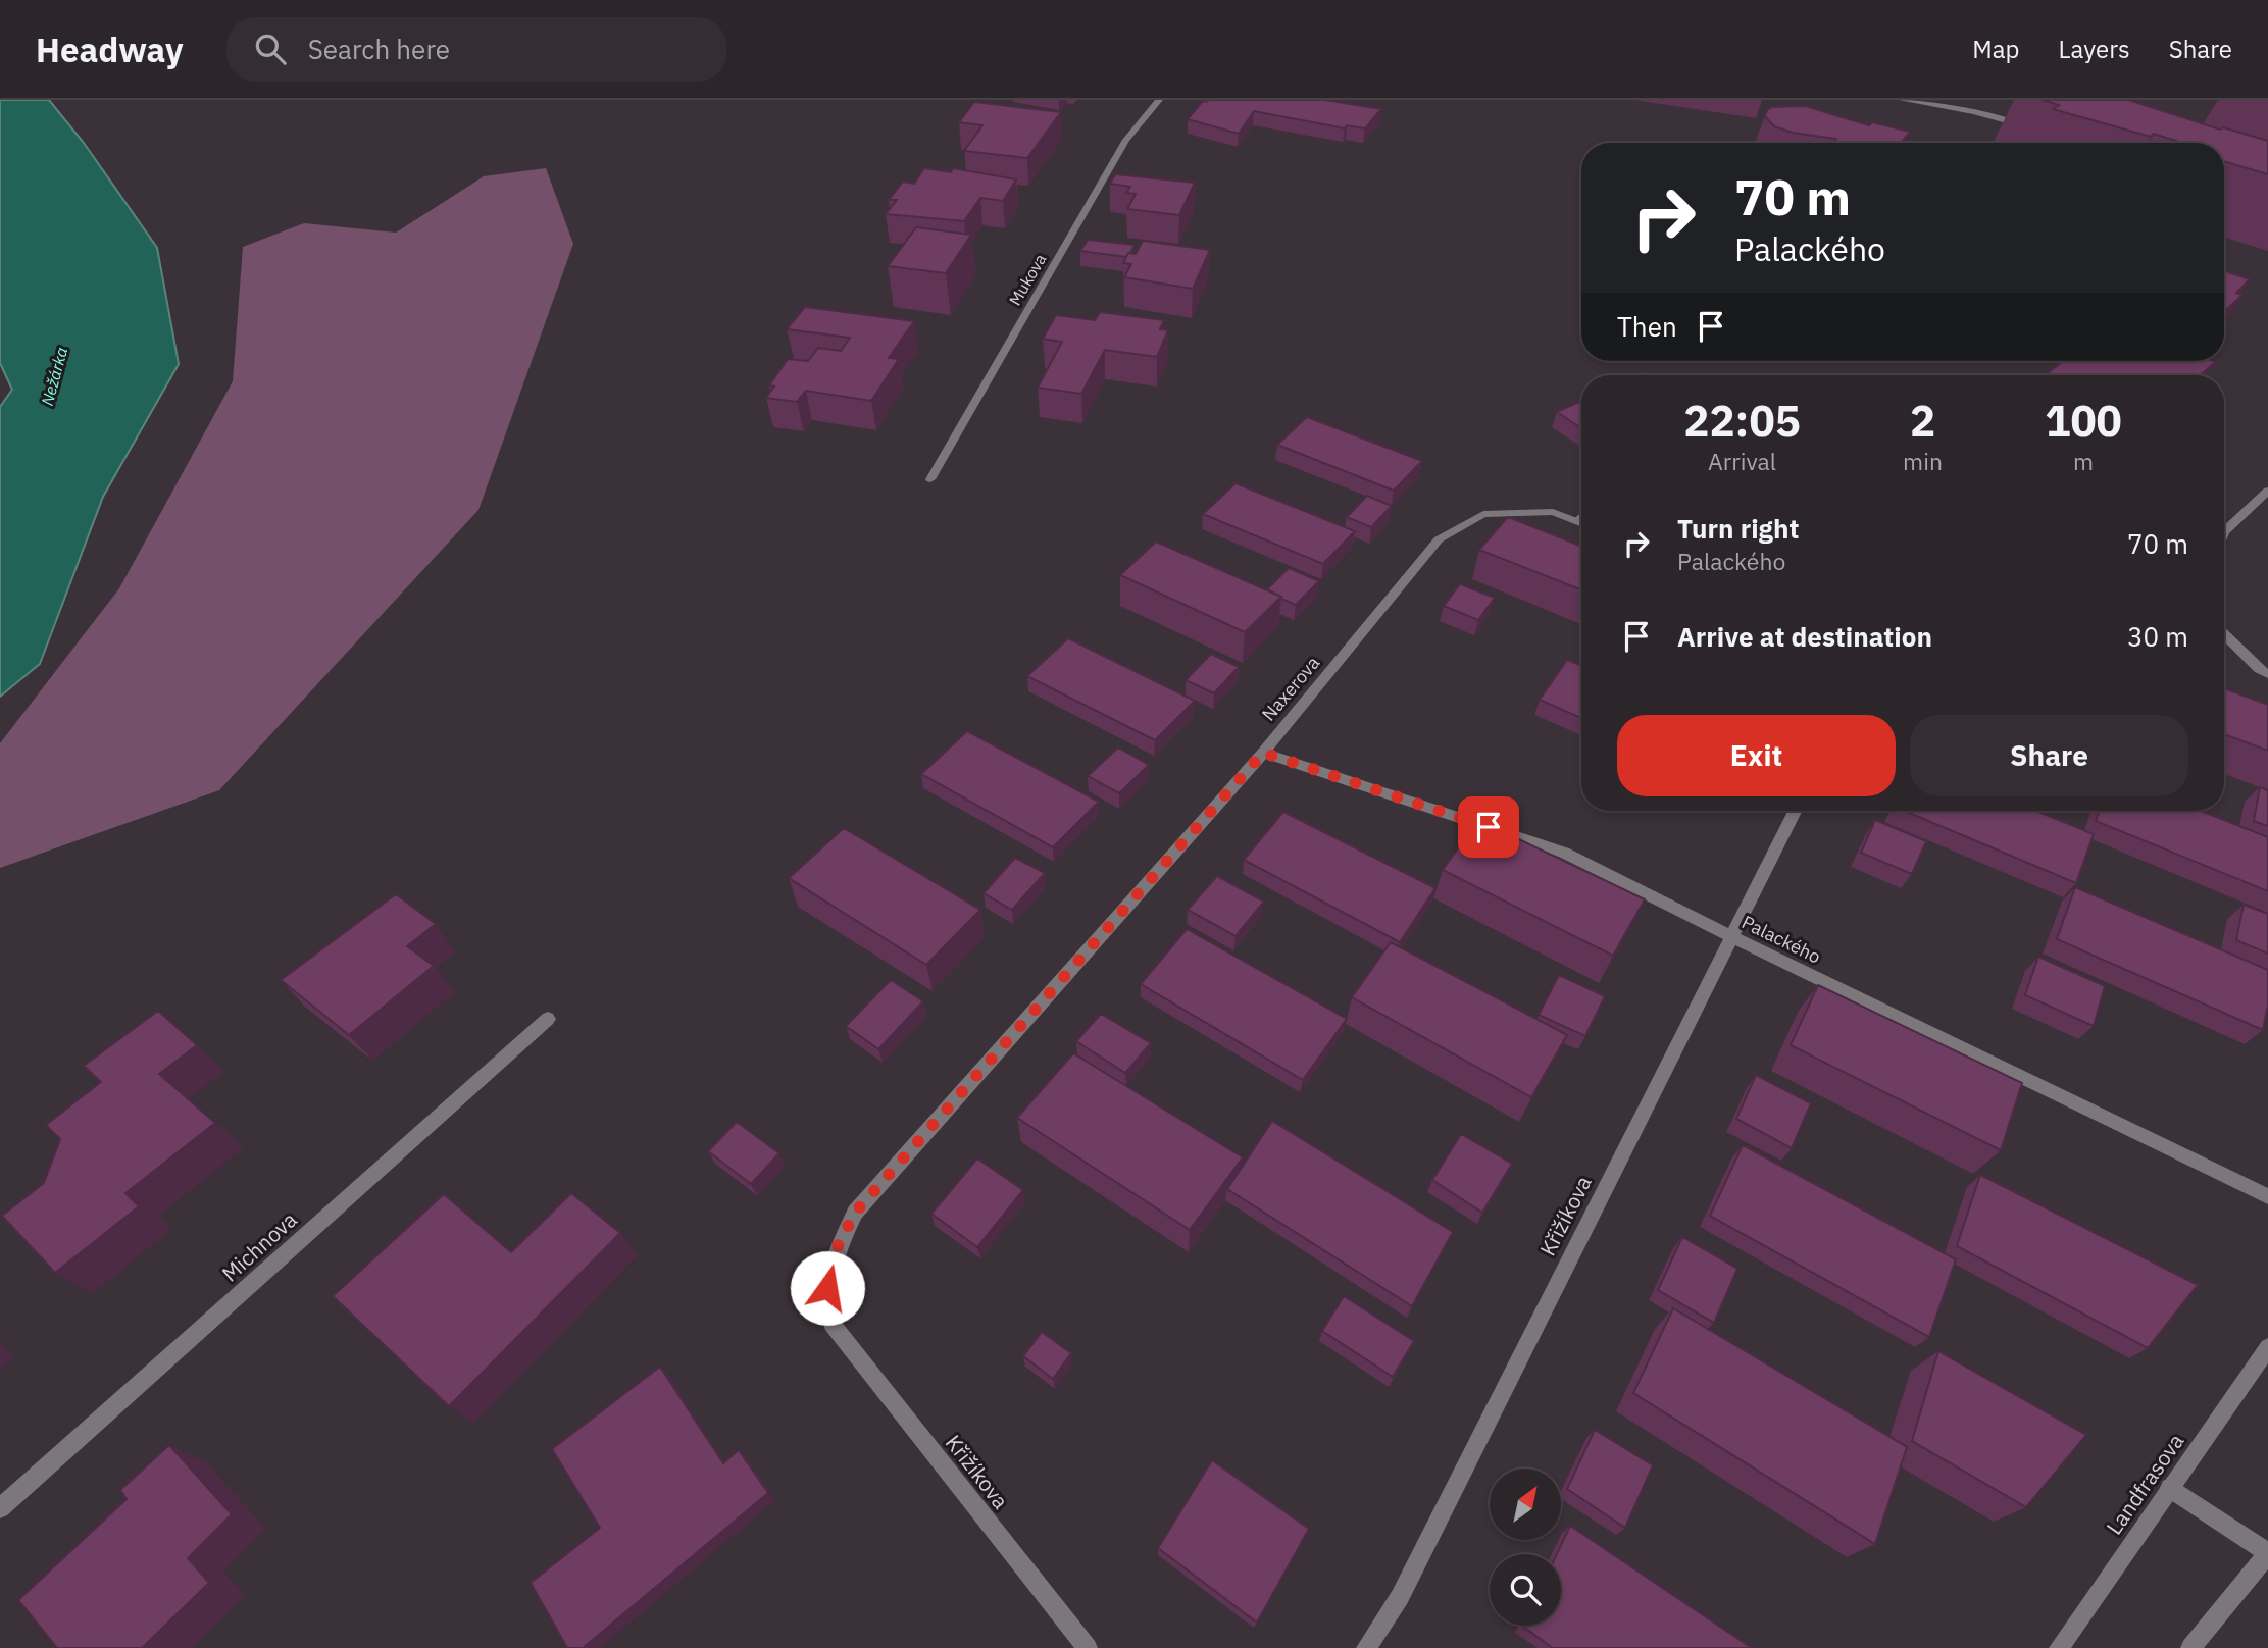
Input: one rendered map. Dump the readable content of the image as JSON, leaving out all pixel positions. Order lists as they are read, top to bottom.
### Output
{
  "streets": {
    "street": [
      "Mukova",
      "Naxerova",
      "Palackého",
      "Křižíkova",
      "Michnova",
      "Landfrasova"
    ]
  },
  "crossings": [
    ["Naxerova", "Palackého"],
    ["Naxerova", "Křižíkova"],
    ["Palackého", "Křižíkova"]
  ],
  "water": ["Nežárka"],
  "north": "top right",
  "page": {
    "header": "Headway",
    "search": "Search here",
    "nav": ["Map", "Layers", "Share"],
    "turn": ["70 m", "Palackého"],
    "then": "Then",
    "eta": [
      "22:05",
      "Arrival",
      "2",
      "min",
      "100",
      "m"
    ],
    "list": [
      {
        "name": "Turn right",
        "note": "Palackého",
        "value": "70 m"
      },
      {
        "name": "Arrive at destination",
        "value": "30 m"
      }
    ],
    "buttons": ["Exit", "Share"]
  }
}
